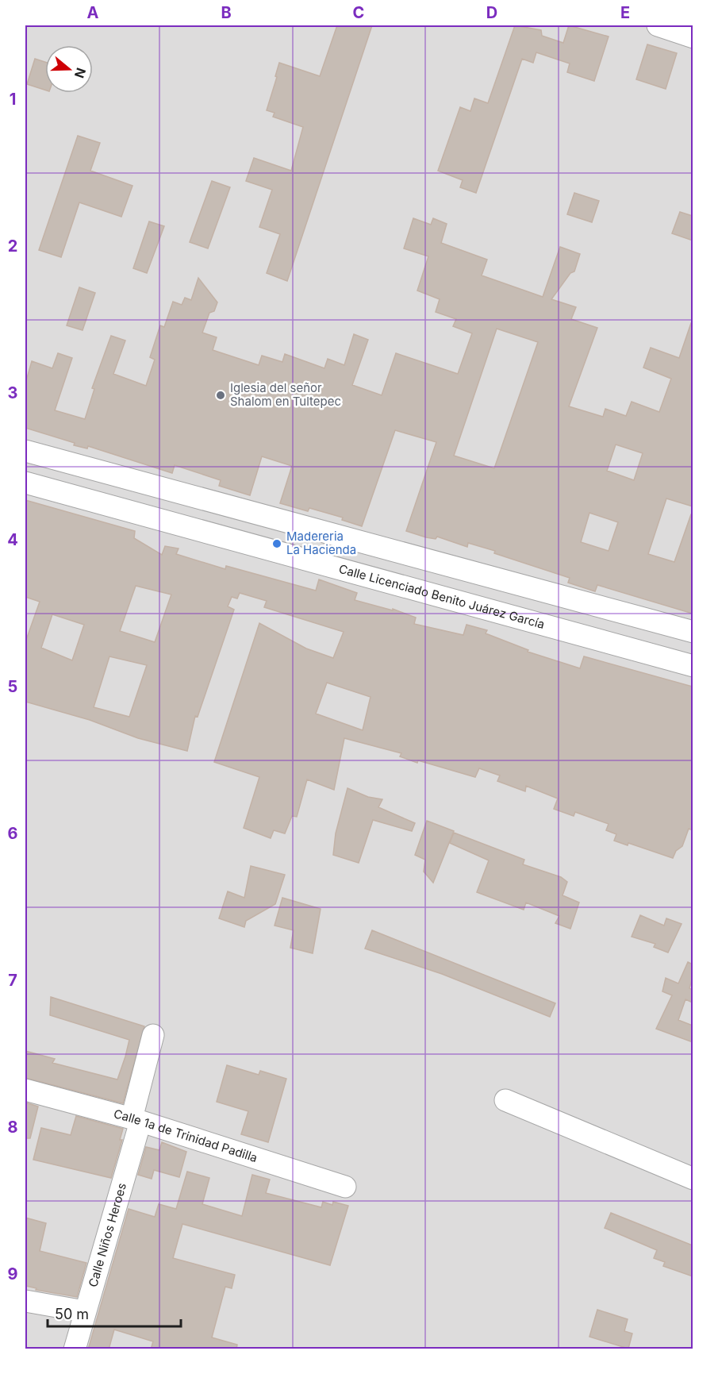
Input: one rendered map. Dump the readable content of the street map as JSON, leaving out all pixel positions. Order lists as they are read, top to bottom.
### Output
{
  "streets": {
    "street": ["Calle Licenciado Benito Juárez García", "Calle 1a de Trinidad Padilla", "Calle Niños Heroes"]
  },
  "crossings": [
    ["Calle 1a de Trinidad Padilla", "Calle Niños Heroes"]
  ],
  "places": ["Iglesia del señor Shalom en Tultepec", "Madereria La Hacienda"],
  "scale_bar": "50 m",
  "north": "right",
  "grid": {
    "columns": [
      "A",
      "B",
      "C",
      "D",
      "E"
    ],
    "rows": [
      "1",
      "2",
      "3",
      "4",
      "5",
      "6",
      "7",
      "8",
      "9"
    ]
  }
}
